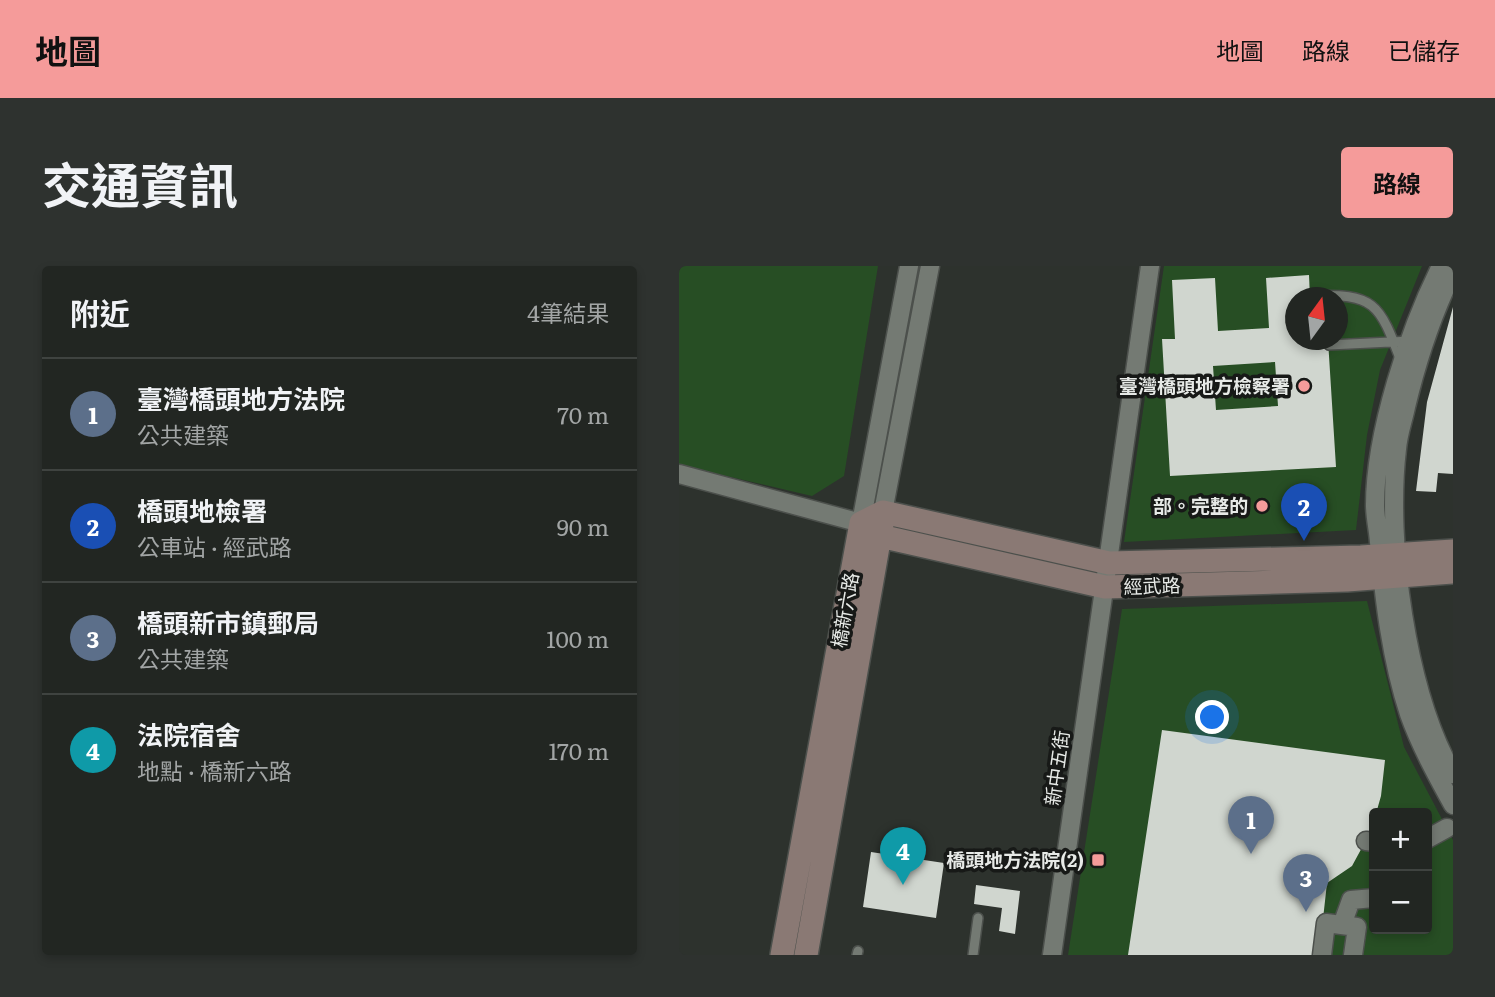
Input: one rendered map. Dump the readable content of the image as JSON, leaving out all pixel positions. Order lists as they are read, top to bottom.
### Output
{
  "streets": {
    "street": ["經武路", "橋新六路", "新中五街"]
  },
  "crossings": [
    ["經武路", "橋新六路"],
    ["經武路", "新中五街"]
  ],
  "places": {
    "other": ["臺灣橋頭地方檢察署", "部。完整的"],
    "transit": ["橋頭地方法院(2)"]
  },
  "north": "top",
  "page": {
    "header": "地圖",
    "nav": ["地圖", "路線", "已儲存"],
    "title": "交通資訊",
    "buttons": "路線",
    "heading": ["附近", "4筆結果"],
    "list": [
      {
        "mark": "1",
        "name": "臺灣橋頭地方法院",
        "note": "公共建築",
        "value": "70 m"
      },
      {
        "mark": "2",
        "name": "橋頭地檢署",
        "note": "公車站 · 經武路",
        "value": "90 m"
      },
      {
        "mark": "3",
        "name": "橋頭新市鎮郵局",
        "note": "公共建築",
        "value": "100 m"
      },
      {
        "mark": "4",
        "name": "法院宿舍",
        "note": "地點 · 橋新六路",
        "value": "170 m"
      }
    ],
    "pins": [
      "2",
      "1",
      "4",
      "3"
    ],
    "map_buttons": ["+", "−"]
  }
}
